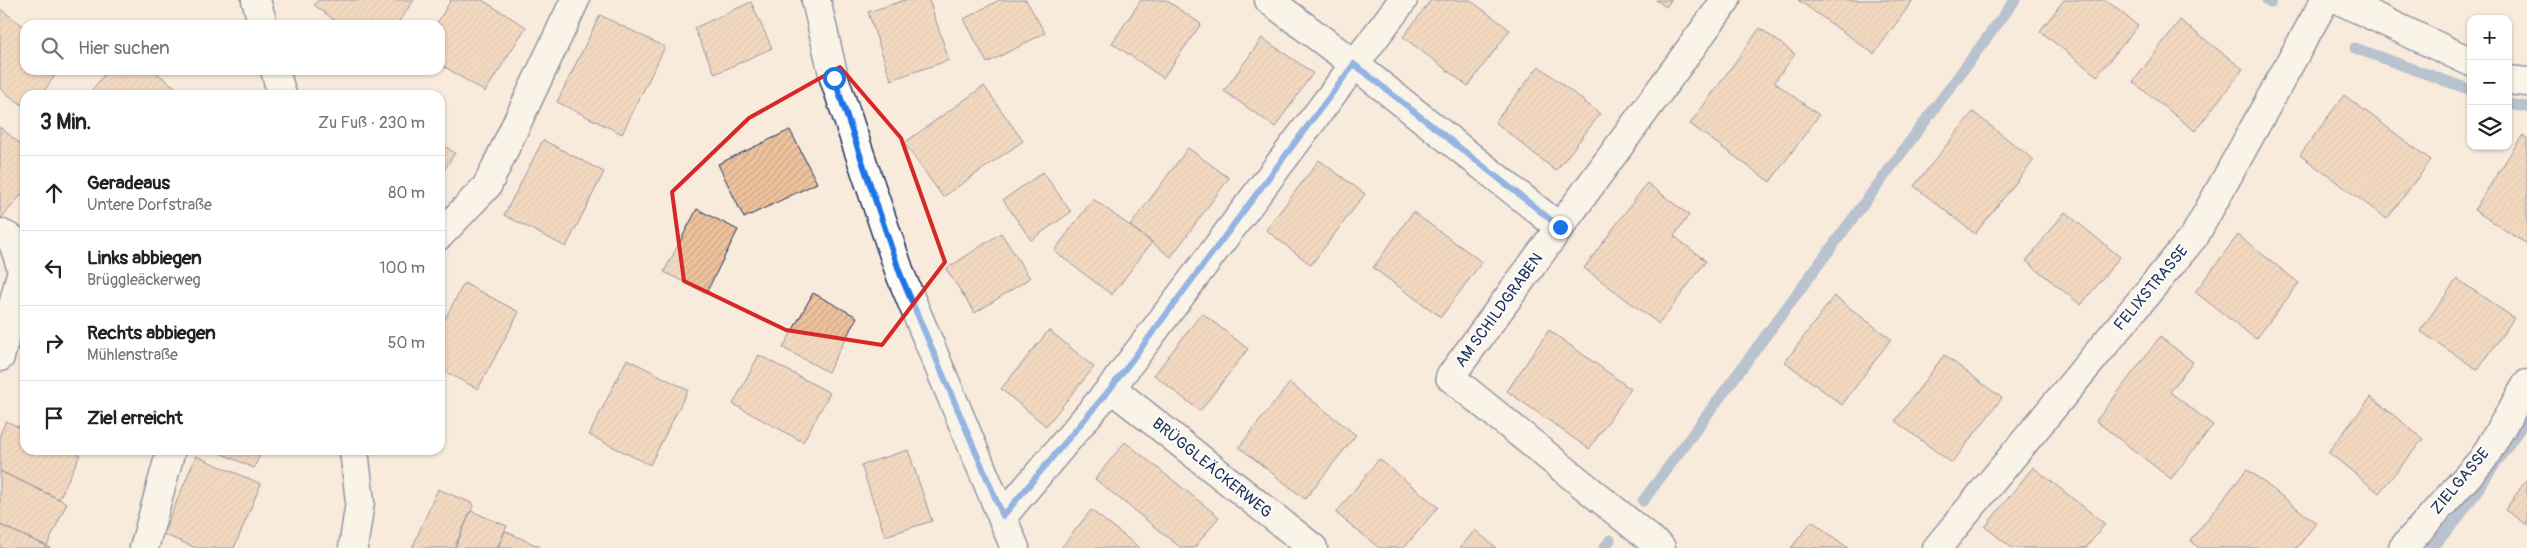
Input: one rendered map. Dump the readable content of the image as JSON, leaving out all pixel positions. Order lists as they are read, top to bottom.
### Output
{
  "streets": {
    "street": [
      "FELIXSTRASSE",
      "AM SCHILDGRABEN",
      "BRÜGGLEÄCKERWEG",
      "ZIELGASSE"
    ]
  },
  "page": {
    "map_buttons": ["+", "−"],
    "search": "Hier suchen",
    "heading": ["3 Min.", "Zu Fuß · 230 m"],
    "list": [
      ["Geradeaus", "Untere Dorfstraße", "80 m"],
      ["Links abbiegen", "Brüggleäckerweg", "100 m"],
      ["Rechts abbiegen", "Mühlenstraße", "50 m"],
      "Ziel erreicht"
    ]
  }
}
